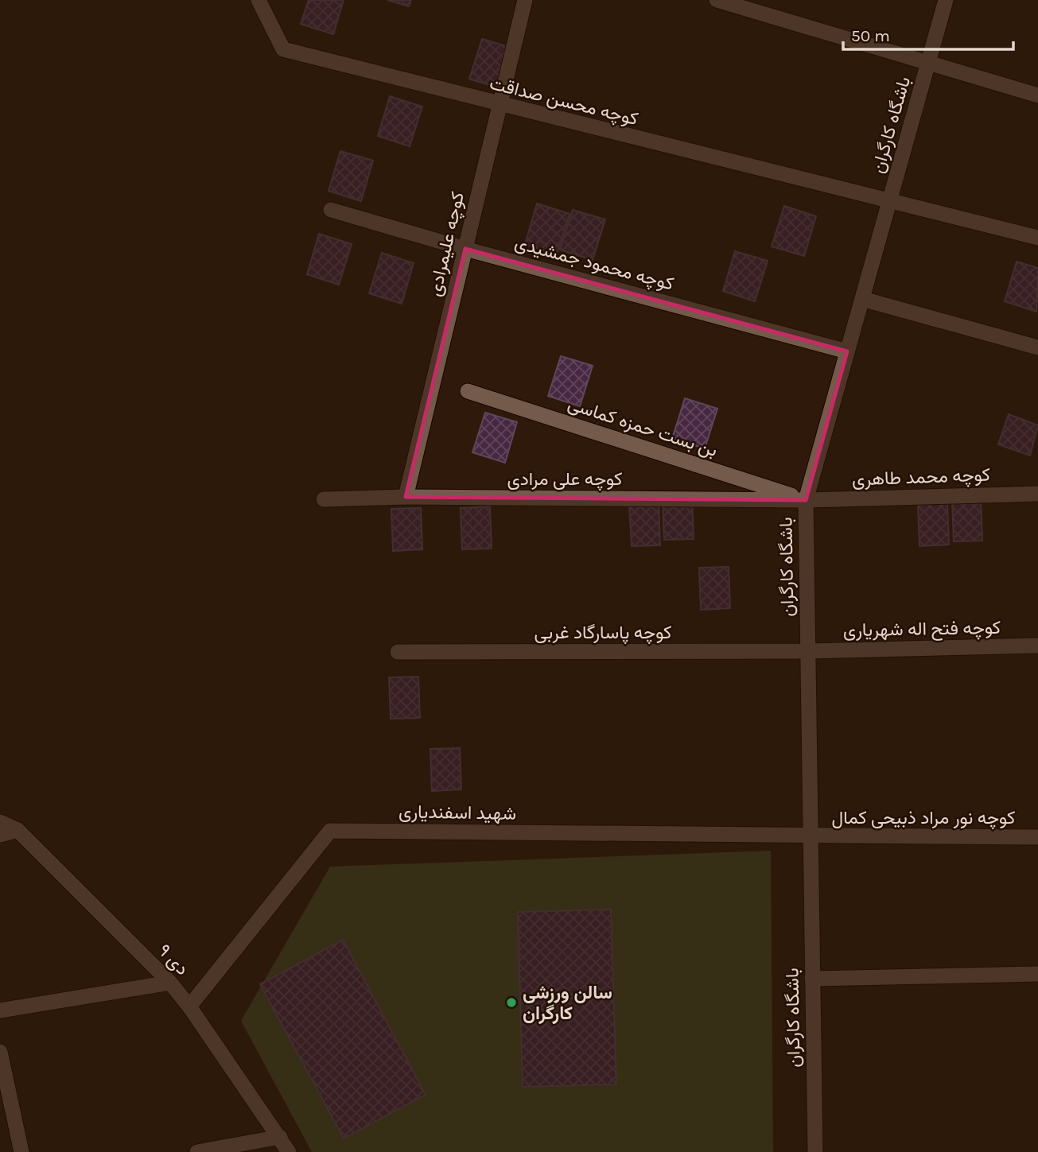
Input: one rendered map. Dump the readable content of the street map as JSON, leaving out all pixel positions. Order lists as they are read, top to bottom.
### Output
{
  "streets": {
    "street": [
      "کوچه محسن صداقت",
      "باشگاه کارگران",
      "کوچه علیمرادی",
      "کوچه محمود جمشیدی",
      "بن بست حمزه کماسی",
      "کوچه محمد طاهری",
      "کوچه علی مرادی",
      "کوچه فتح اله شهریاری",
      "کوچه پاسارگاد غربی",
      "شهید اسفندیاری",
      "کوچه نور مراد ذبیحی کمال",
      "۹ دی"
    ]
  },
  "crossings": [
    ["کوچه محسن صداقت", "باشگاه کارگران"],
    ["کوچه محسن صداقت", "کوچه علیمرادی"],
    ["باشگاه کارگران", "کوچه محمود جمشیدی"],
    ["باشگاه کارگران", "بن بست حمزه کماسی"],
    ["باشگاه کارگران", "کوچه محمد طاهری"],
    ["باشگاه کارگران", "کوچه علی مرادی"],
    ["باشگاه کارگران", "کوچه فتح اله شهریاری"],
    ["باشگاه کارگران", "کوچه پاسارگاد غربی"],
    ["باشگاه کارگران", "شهید اسفندیاری"],
    ["باشگاه کارگران", "کوچه نور مراد ذبیحی کمال"],
    ["کوچه علیمرادی", "کوچه محمود جمشیدی"],
    ["کوچه علیمرادی", "کوچه علی مرادی"],
    ["بن بست حمزه کماسی", "کوچه محمد طاهری"],
    ["بن بست حمزه کماسی", "کوچه علی مرادی"],
    ["کوچه محمد طاهری", "کوچه علی مرادی"],
    ["کوچه فتح اله شهریاری", "کوچه پاسارگاد غربی"],
    ["شهید اسفندیاری", "کوچه نور مراد ذبیحی کمال"],
    ["شهید اسفندیاری", "۹ دی"]
  ],
  "places": ["سالن ورزشی کارگران"],
  "scale_bar": "50 m"
}
